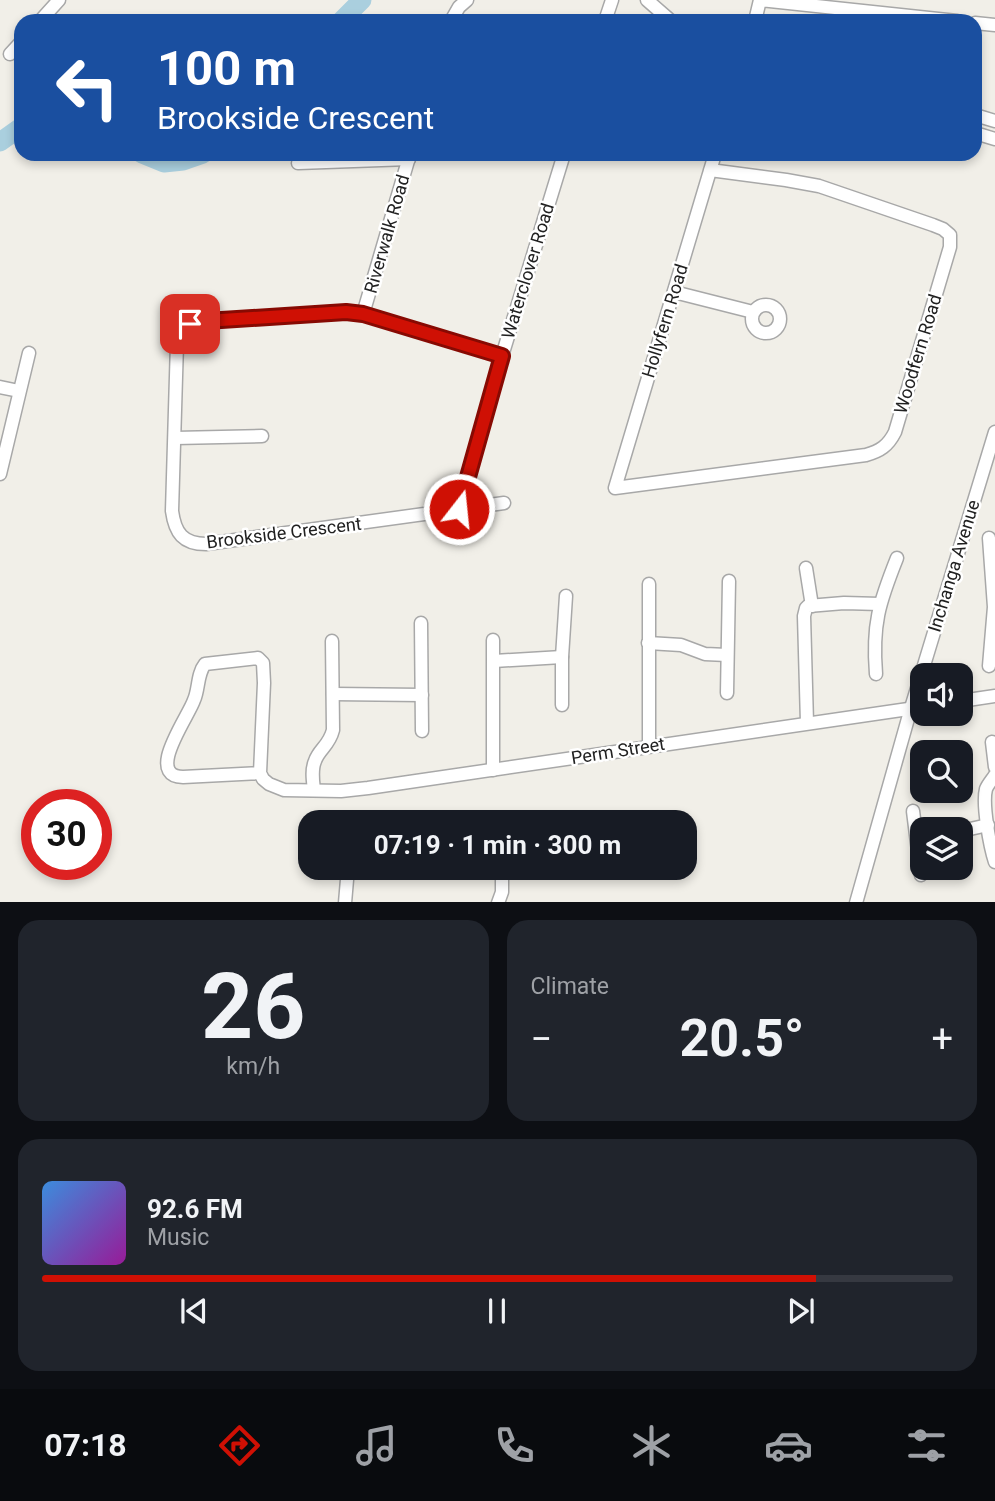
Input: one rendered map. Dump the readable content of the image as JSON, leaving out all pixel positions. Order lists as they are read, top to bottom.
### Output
{
  "streets": {
    "street": [
      "Riverwalk Road",
      "Waterclover Road",
      "Hollyfern Road",
      "Woodfern Road",
      "Brookside Crescent",
      "Inchanga Avenue",
      "Perm Street"
    ]
  },
  "crossings": [
    ["Riverwalk Road", "Brookside Crescent"],
    ["Waterclover Road", "Brookside Crescent"],
    ["Hollyfern Road", "Woodfern Road"]
  ],
  "page": {
    "turn": ["100 m", "Brookside Crescent"],
    "limit": "30",
    "trip": "07:19 · 1 min · 300 m",
    "tile": [
      ["26", "km/h"],
      "Climate"
    ],
    "heat": ["−", "20.5°", "+"],
    "song": ["92.6 FM", "Music"],
    "tabs": "07:18"
  }
}
